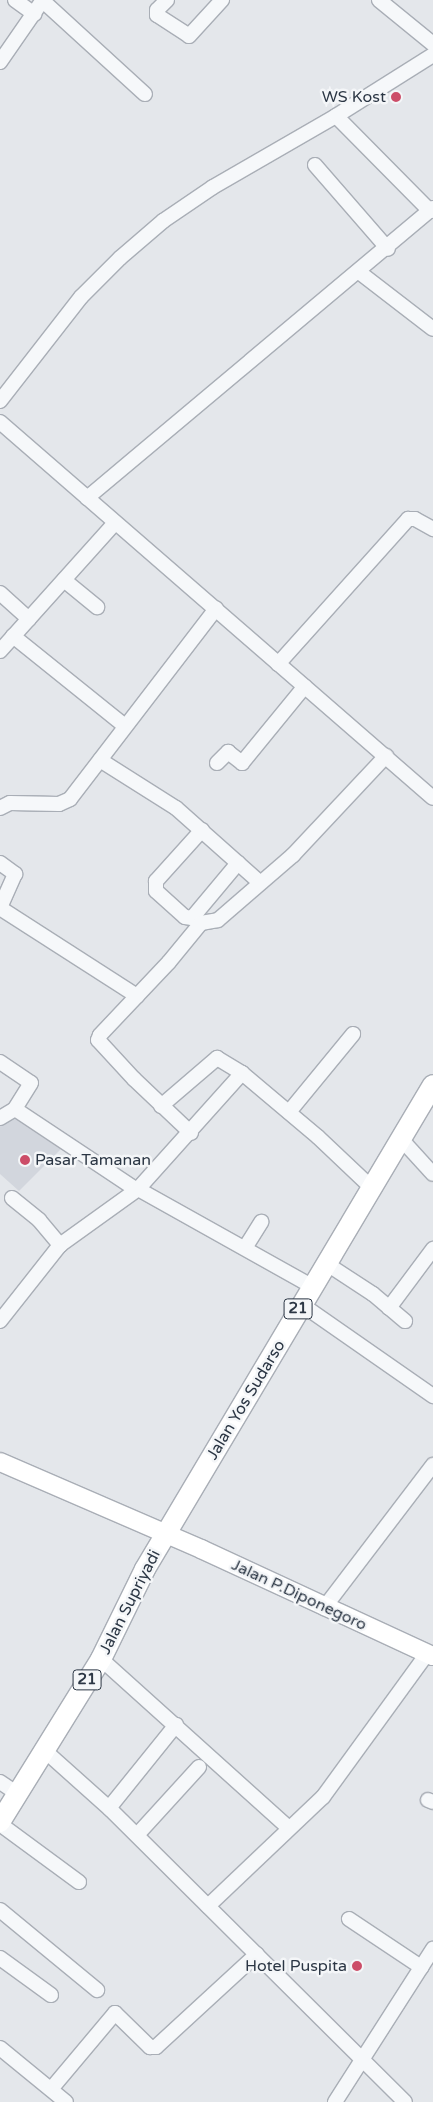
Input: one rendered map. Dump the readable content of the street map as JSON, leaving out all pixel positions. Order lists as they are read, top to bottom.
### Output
{
  "streets": {
    "highway": ["21", "Jalan Yos Sudarso", "Jalan Supriyadi"],
    "main road": ["Jalan P.Diponegoro"]
  },
  "crossings": [
    ["Jalan Yos Sudarso", "Jalan P.Diponegoro"],
    ["Jalan Yos Sudarso", "Jalan Supriyadi"],
    ["Jalan P.Diponegoro", "Jalan Supriyadi"]
  ],
  "places": ["WS Kost", "Pasar Tamanan", "Hotel Puspita"]
}
